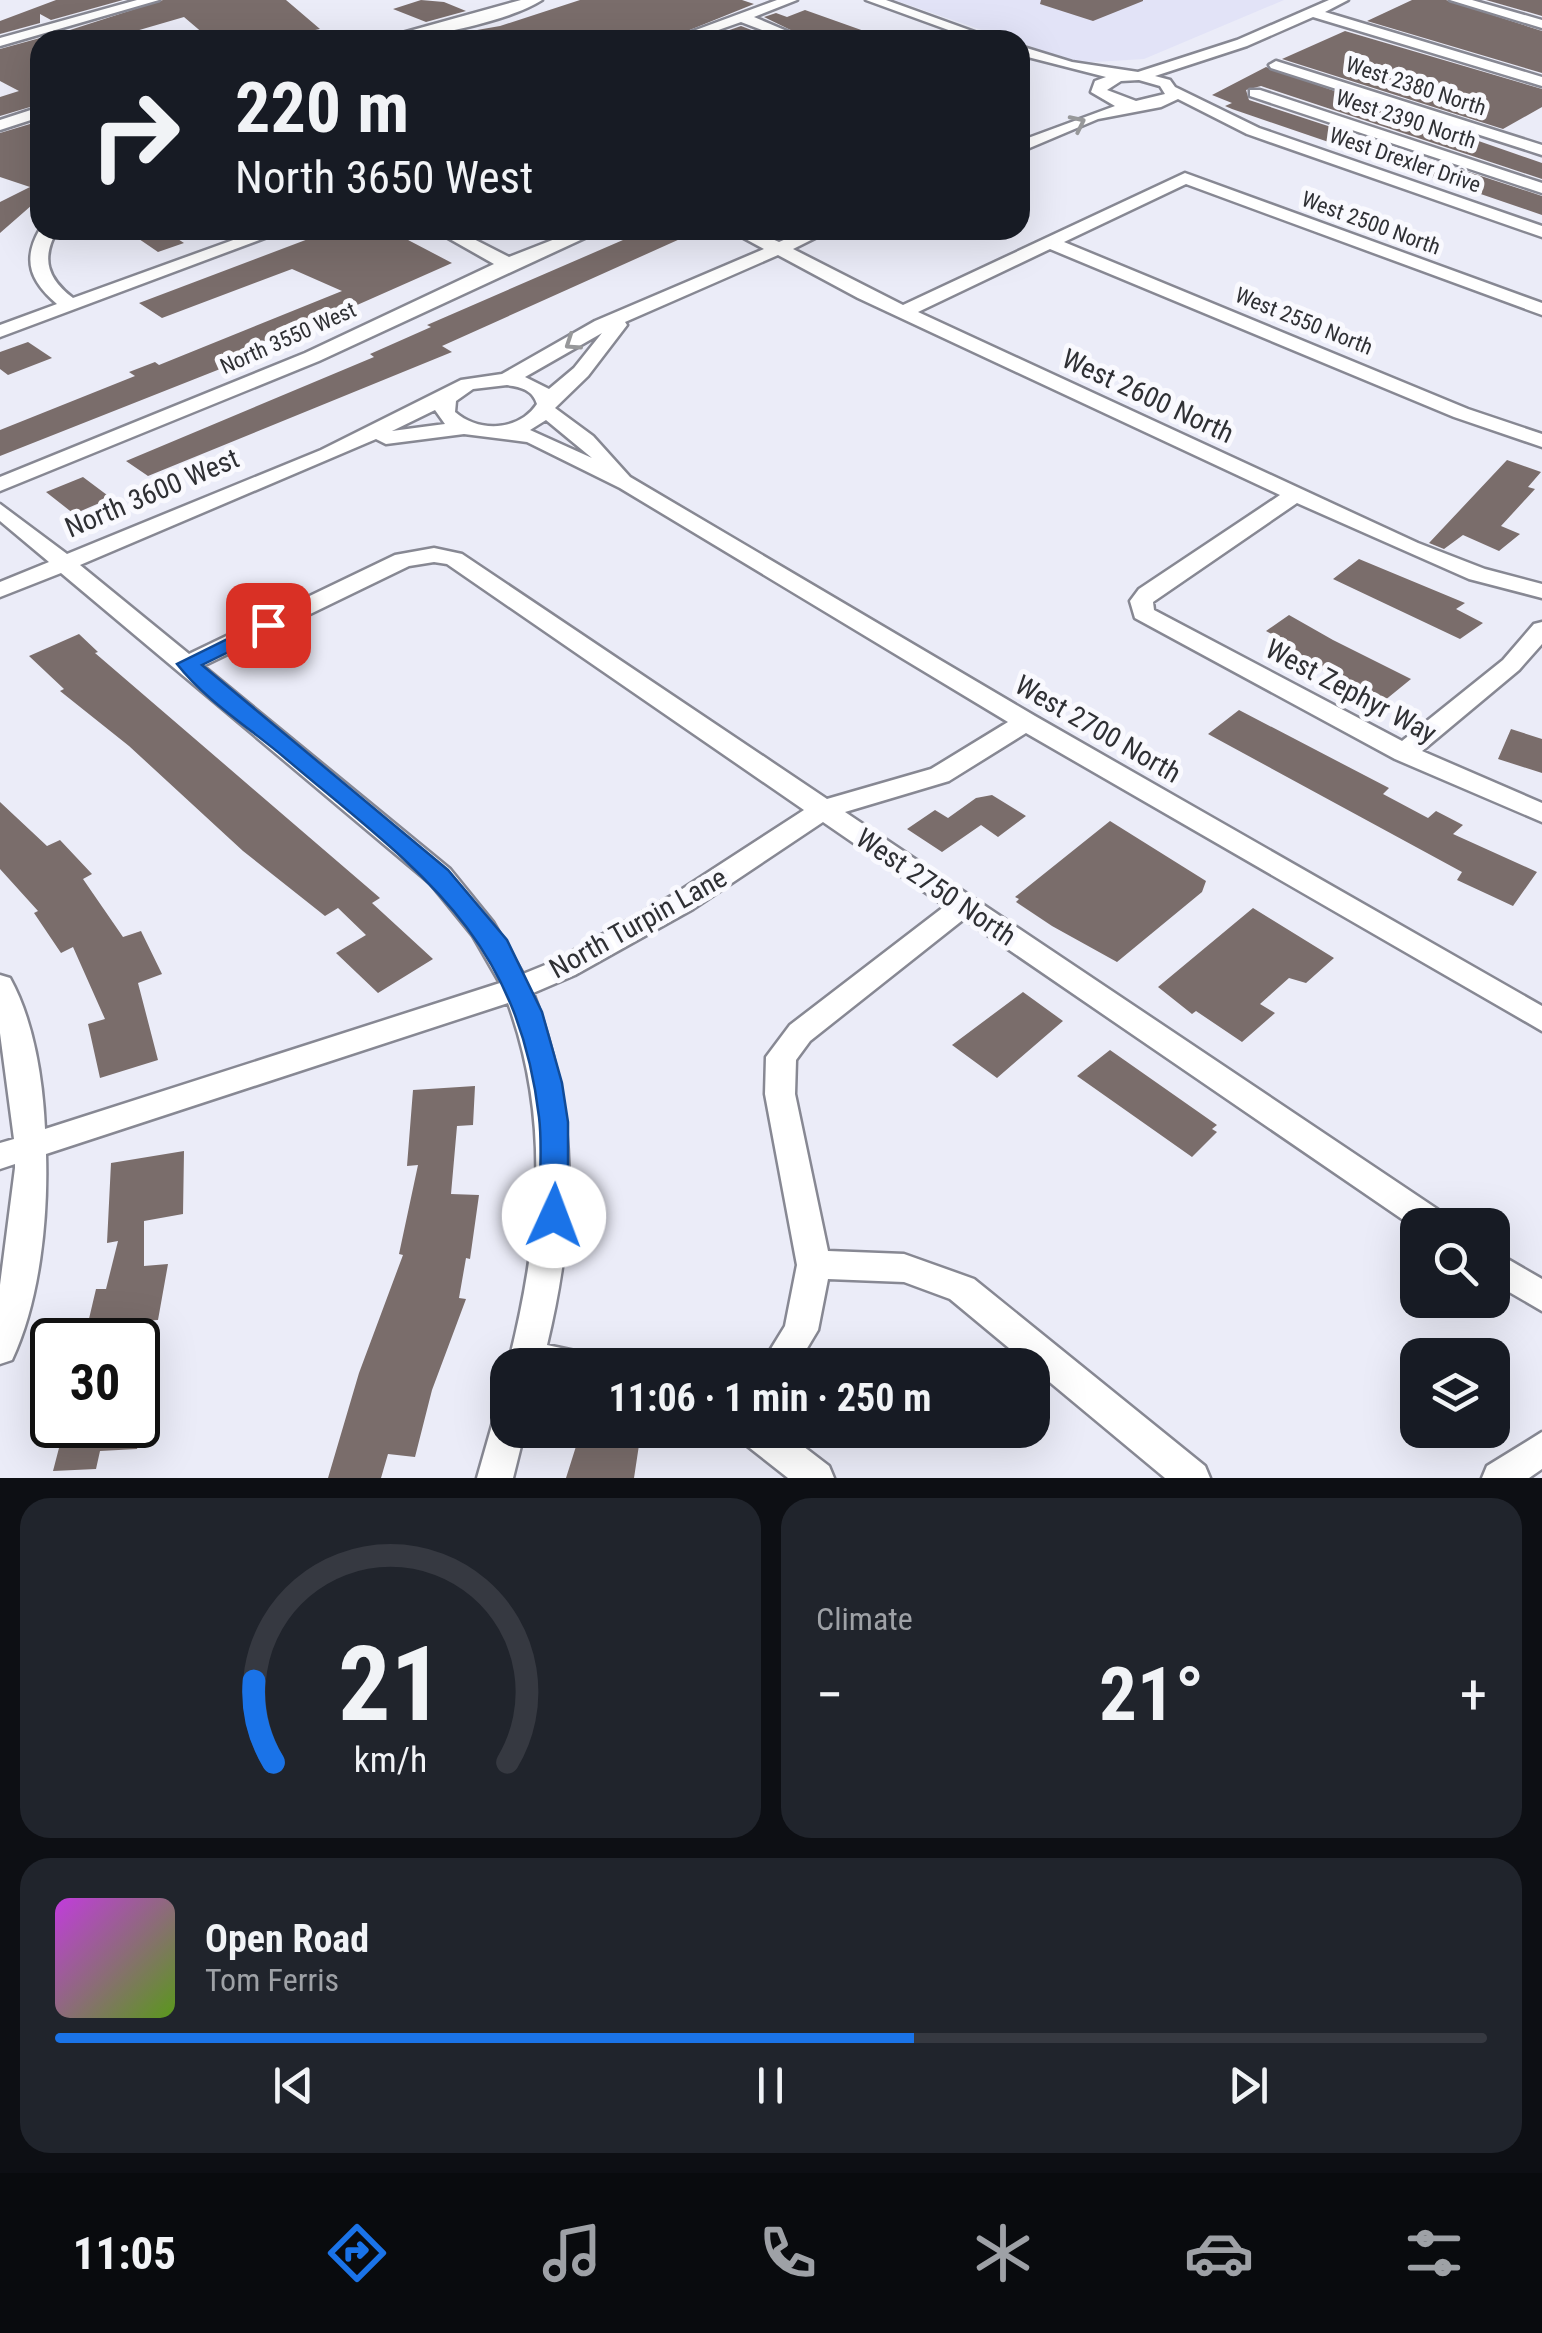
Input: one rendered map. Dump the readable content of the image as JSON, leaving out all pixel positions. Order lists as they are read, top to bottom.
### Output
{
  "streets": {
    "street": [
      "West 2380 North",
      "West 2390 North",
      "West Drexler Drive",
      "West 2500 North",
      "West 2550 North",
      "North 3550 West",
      "West 2600 North",
      "North 3600 West",
      "West Zephyr Way",
      "West 2700 North",
      "West 2750 North",
      "North Turpin Lane"
    ]
  },
  "crossings": [
    ["West 2500 North", "West 2550 North"],
    ["West 2600 North", "West Zephyr Way"],
    ["North 3600 West", "West 2700 North"],
    ["West 2700 North", "North Turpin Lane"],
    ["West 2750 North", "North Turpin Lane"]
  ],
  "page": {
    "turn": ["220 m", "North 3650 West"],
    "limit": "30",
    "trip": "11:06 · 1 min · 250 m",
    "tile": "Climate",
    "heat": ["−", "21°", "+"],
    "song": ["Open Road", "Tom Ferris"],
    "tabs": "11:05",
    "gauge": ["21", "km/h"]
  }
}
